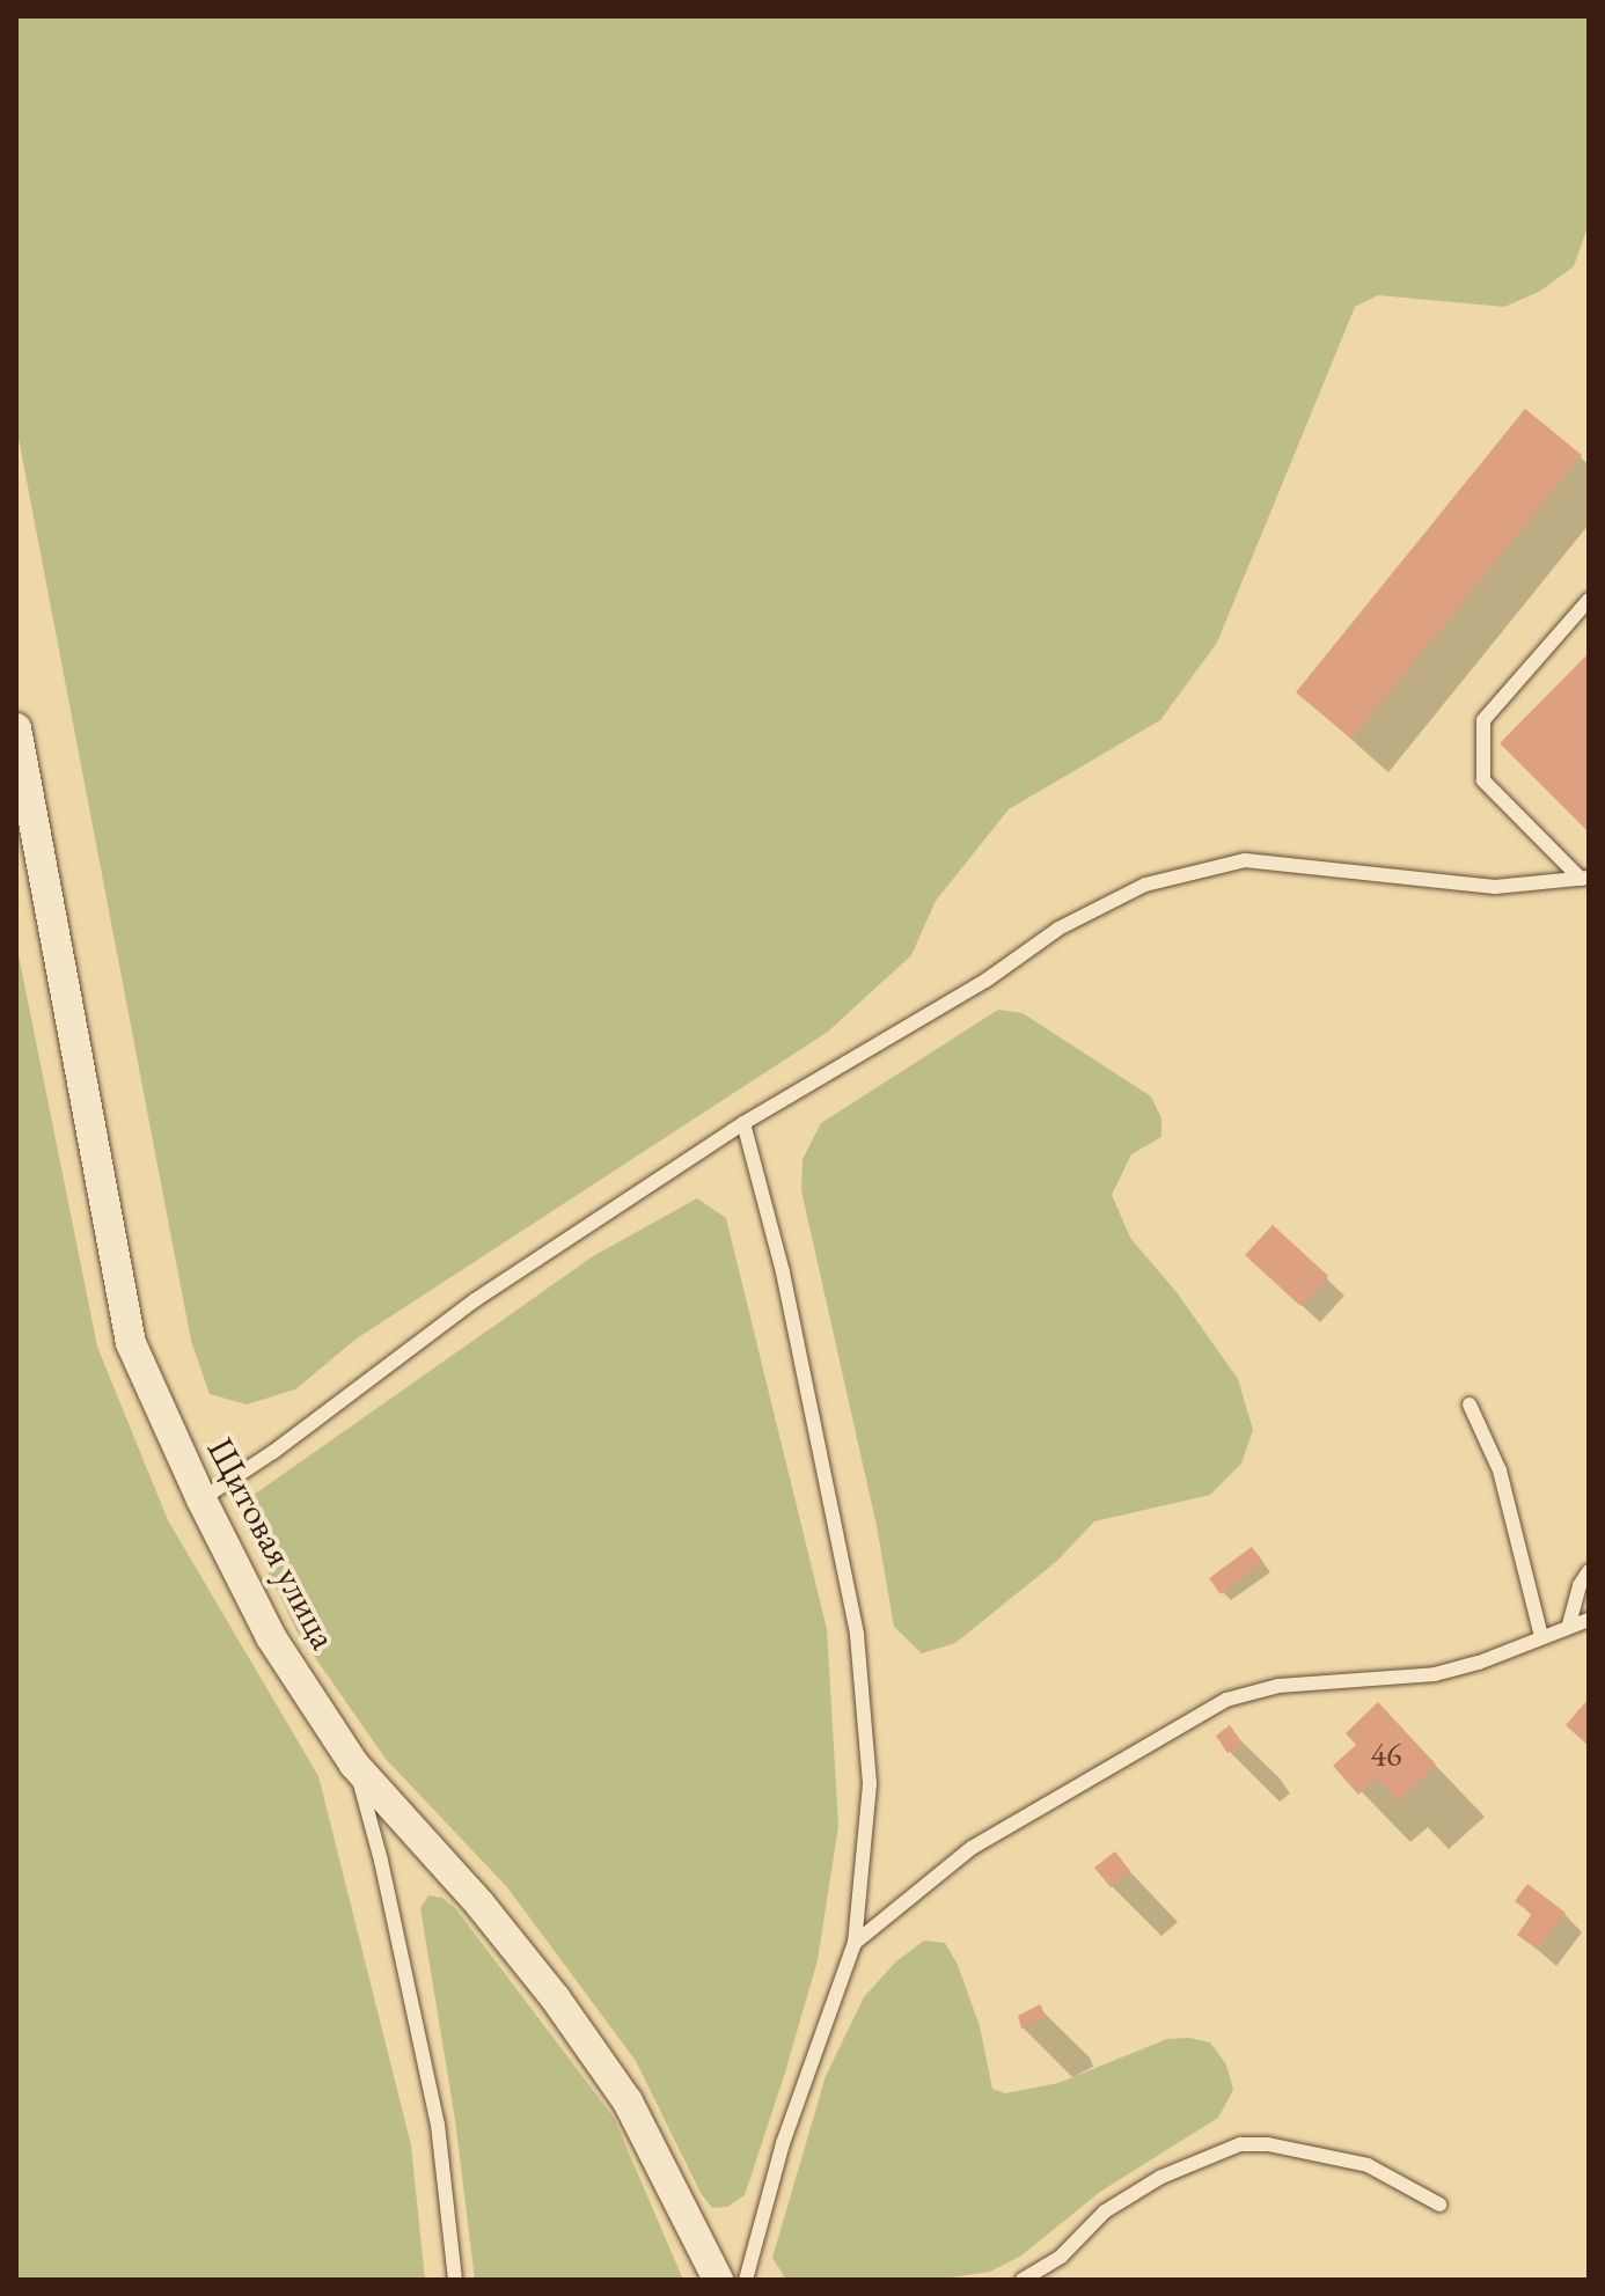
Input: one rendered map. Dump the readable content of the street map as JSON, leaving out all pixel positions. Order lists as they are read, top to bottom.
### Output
{
  "streets": {
    "street": ["Щитовая улица"]
  },
  "house_numbers": ["46"]
}
